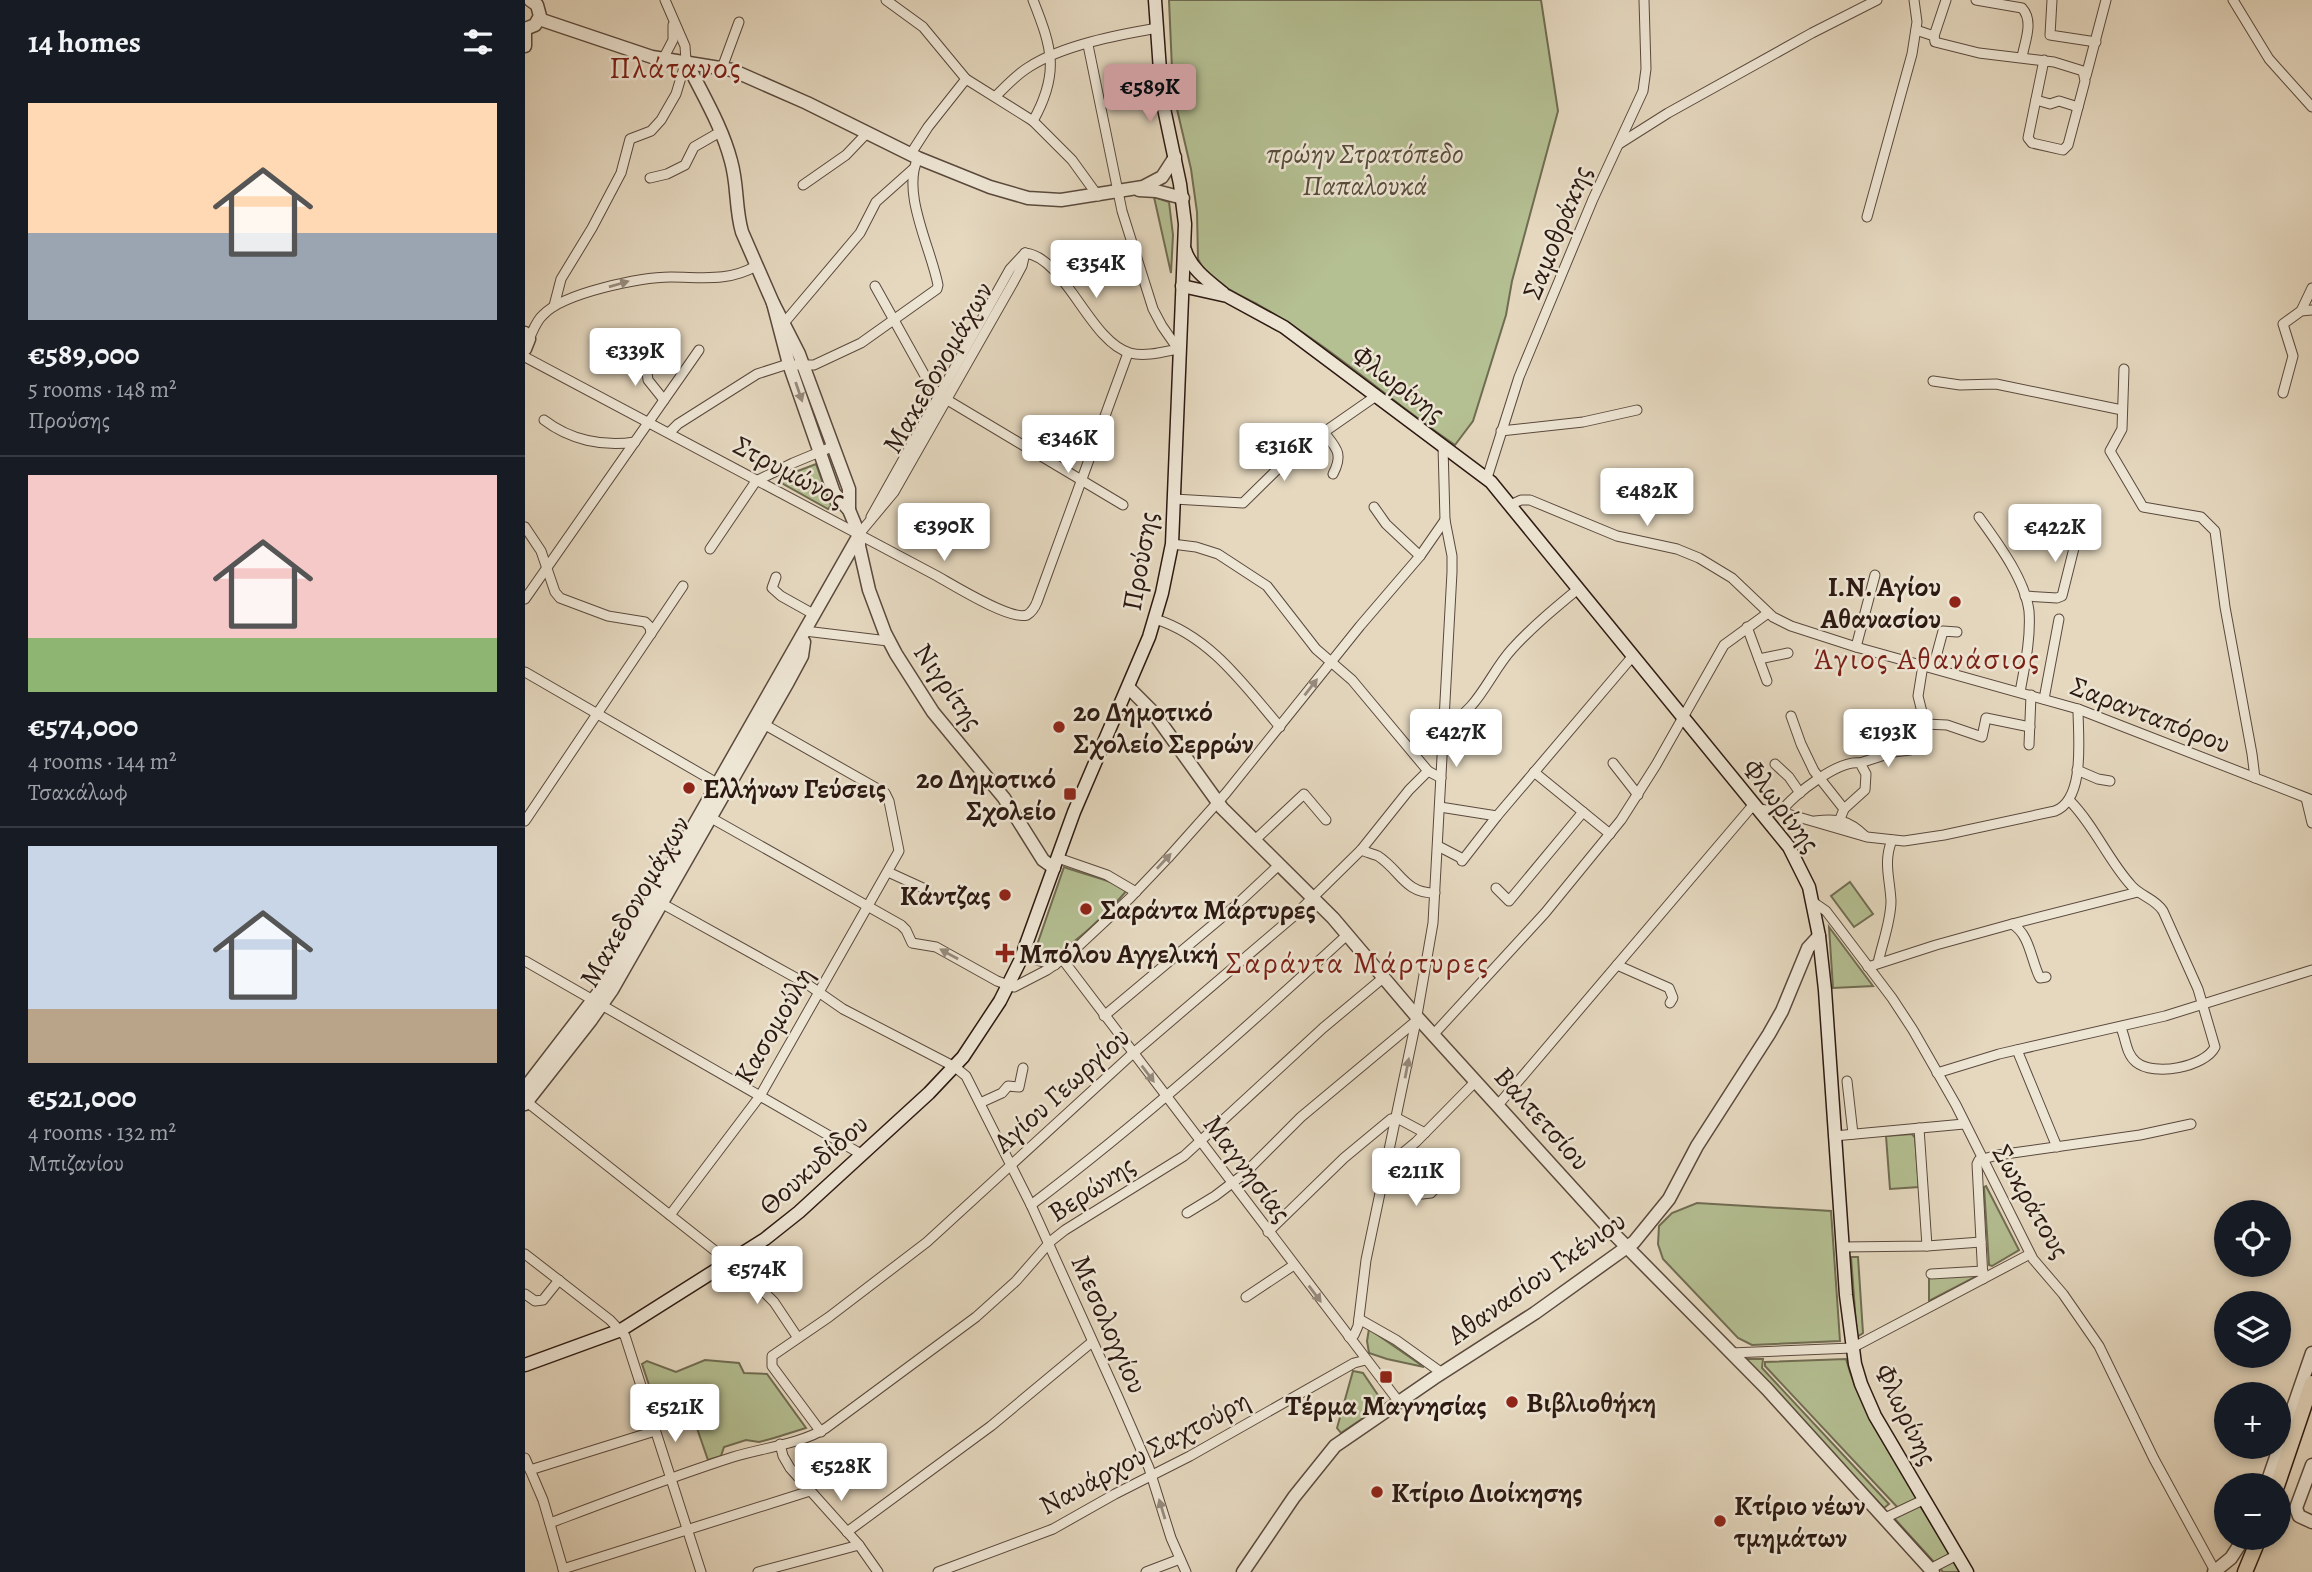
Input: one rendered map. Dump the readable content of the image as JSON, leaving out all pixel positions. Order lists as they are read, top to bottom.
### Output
{
  "streets": {
    "street": [
      "Σαμοθράκης",
      "Μακεδονομάχων",
      "Φλωρίνης",
      "Στρυμώνος",
      "Προύσης",
      "Νιγρίτης",
      "Σαρανταπόρου",
      "Κασομούλη",
      "Αγίου Γεωργίου",
      "Βαλτετσίου",
      "Θουκυδίδου",
      "Μαγνησίας",
      "Βερώνης",
      "Σωκράτους",
      "Αθανασίου Γκένιου",
      "Μεσολογγίου",
      "Ναυάρχου Σαχτούρη"
    ]
  },
  "crossings": [
    ["Σαμοθράκης", "Φλωρίνης"],
    ["Μακεδονομάχων", "Στρυμώνος"],
    ["Μακεδονομάχων", "Νιγρίτης"],
    ["Μακεδονομάχων", "Κασομούλη"],
    ["Φλωρίνης", "Προύσης"],
    ["Φλωρίνης", "Σαρανταπόρου"],
    ["Φλωρίνης", "Σωκράτους"],
    ["Φλωρίνης", "Αθανασίου Γκένιου"],
    ["Στρυμώνος", "Νιγρίτης"],
    ["Προύσης", "Νιγρίτης"],
    ["Προύσης", "Βαλτετσίου"],
    ["Προύσης", "Θουκυδίδου"],
    ["Αγίου Γεωργίου", "Βαλτετσίου"],
    ["Αγίου Γεωργίου", "Μαγνησίας"],
    ["Αγίου Γεωργίου", "Βερώνης"],
    ["Αγίου Γεωργίου", "Μεσολογγίου"],
    ["Βαλτετσίου", "Βερώνης"],
    ["Βαλτετσίου", "Αθανασίου Γκένιου"],
    ["Θουκυδίδου", "Μαγνησίας"],
    ["Θουκυδίδου", "Μεσολογγίου"],
    ["Μαγνησίας", "Βερώνης"],
    ["Μαγνησίας", "Αθανασίου Γκένιου"],
    ["Μαγνησίας", "Ναυάρχου Σαχτούρη"],
    ["Βερώνης", "Μεσολογγίου"],
    ["Μεσολογγίου", "Ναυάρχου Σαχτούρη"]
  ],
  "districts": ["Πλάτανος", "Άγιος Αθανάσιος", "Σαράντα Μάρτυρες"],
  "parks": ["πρώην Στρατόπεδο Παπαλουκά"],
  "places": {
    "other": [
      "Ι.Ν. Αγίου Αθανασίου",
      "2ο Δημοτικό Σχολείο Σερρών",
      "Ελλήνων Γεύσεις",
      "Κάντζας",
      "Σαράντα Μάρτυρες",
      "Βιβλιοθήκη",
      "Κτίριο Διοίκησης",
      "Κτίριο νέων τμημάτων"
    ],
    "transit": ["2ο Δημοτικό Σχολείο", "Τέρμα Μαγνησίας"],
    "health": ["Μπόλου Αγγελική"]
  },
  "page": {
    "heading": "14 homes",
    "price": [
      "€589K",
      "€354K",
      "€339K",
      "€346K",
      "€316K",
      "€482K",
      "€390K",
      "€422K",
      "€427K",
      "€193K",
      "€211K",
      "€574K",
      "€521K",
      "€528K"
    ],
    "list": [
      {
        "name": "€589,000",
        "note": "5 rooms · 148 m² · Προύσης"
      },
      {
        "name": "€574,000",
        "note": "4 rooms · 144 m² · Τσακάλωφ"
      },
      {
        "name": "€521,000",
        "note": "4 rooms · 132 m² · Μπιζανίου"
      }
    ],
    "map_buttons": ["+", "−"]
  }
}
